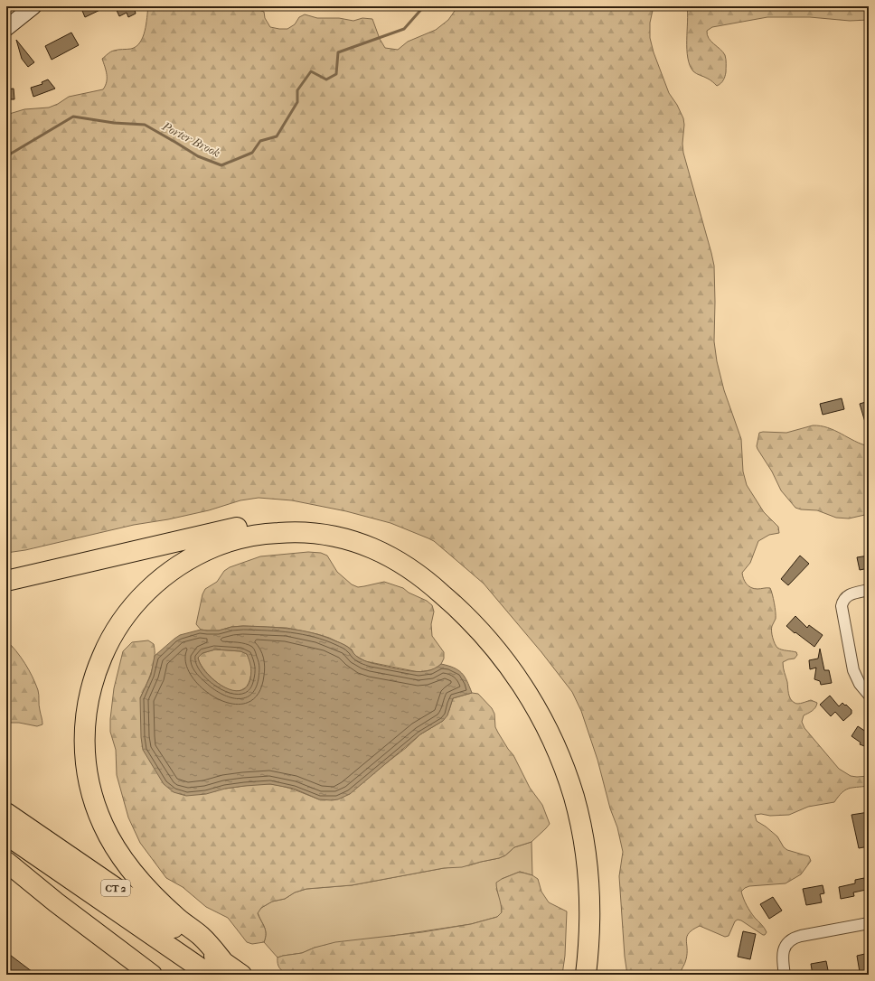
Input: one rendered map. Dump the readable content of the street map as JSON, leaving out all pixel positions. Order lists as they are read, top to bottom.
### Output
{
  "streets": {
    "highway": ["CT 2"]
  },
  "water": ["Porter Brook"]
}
